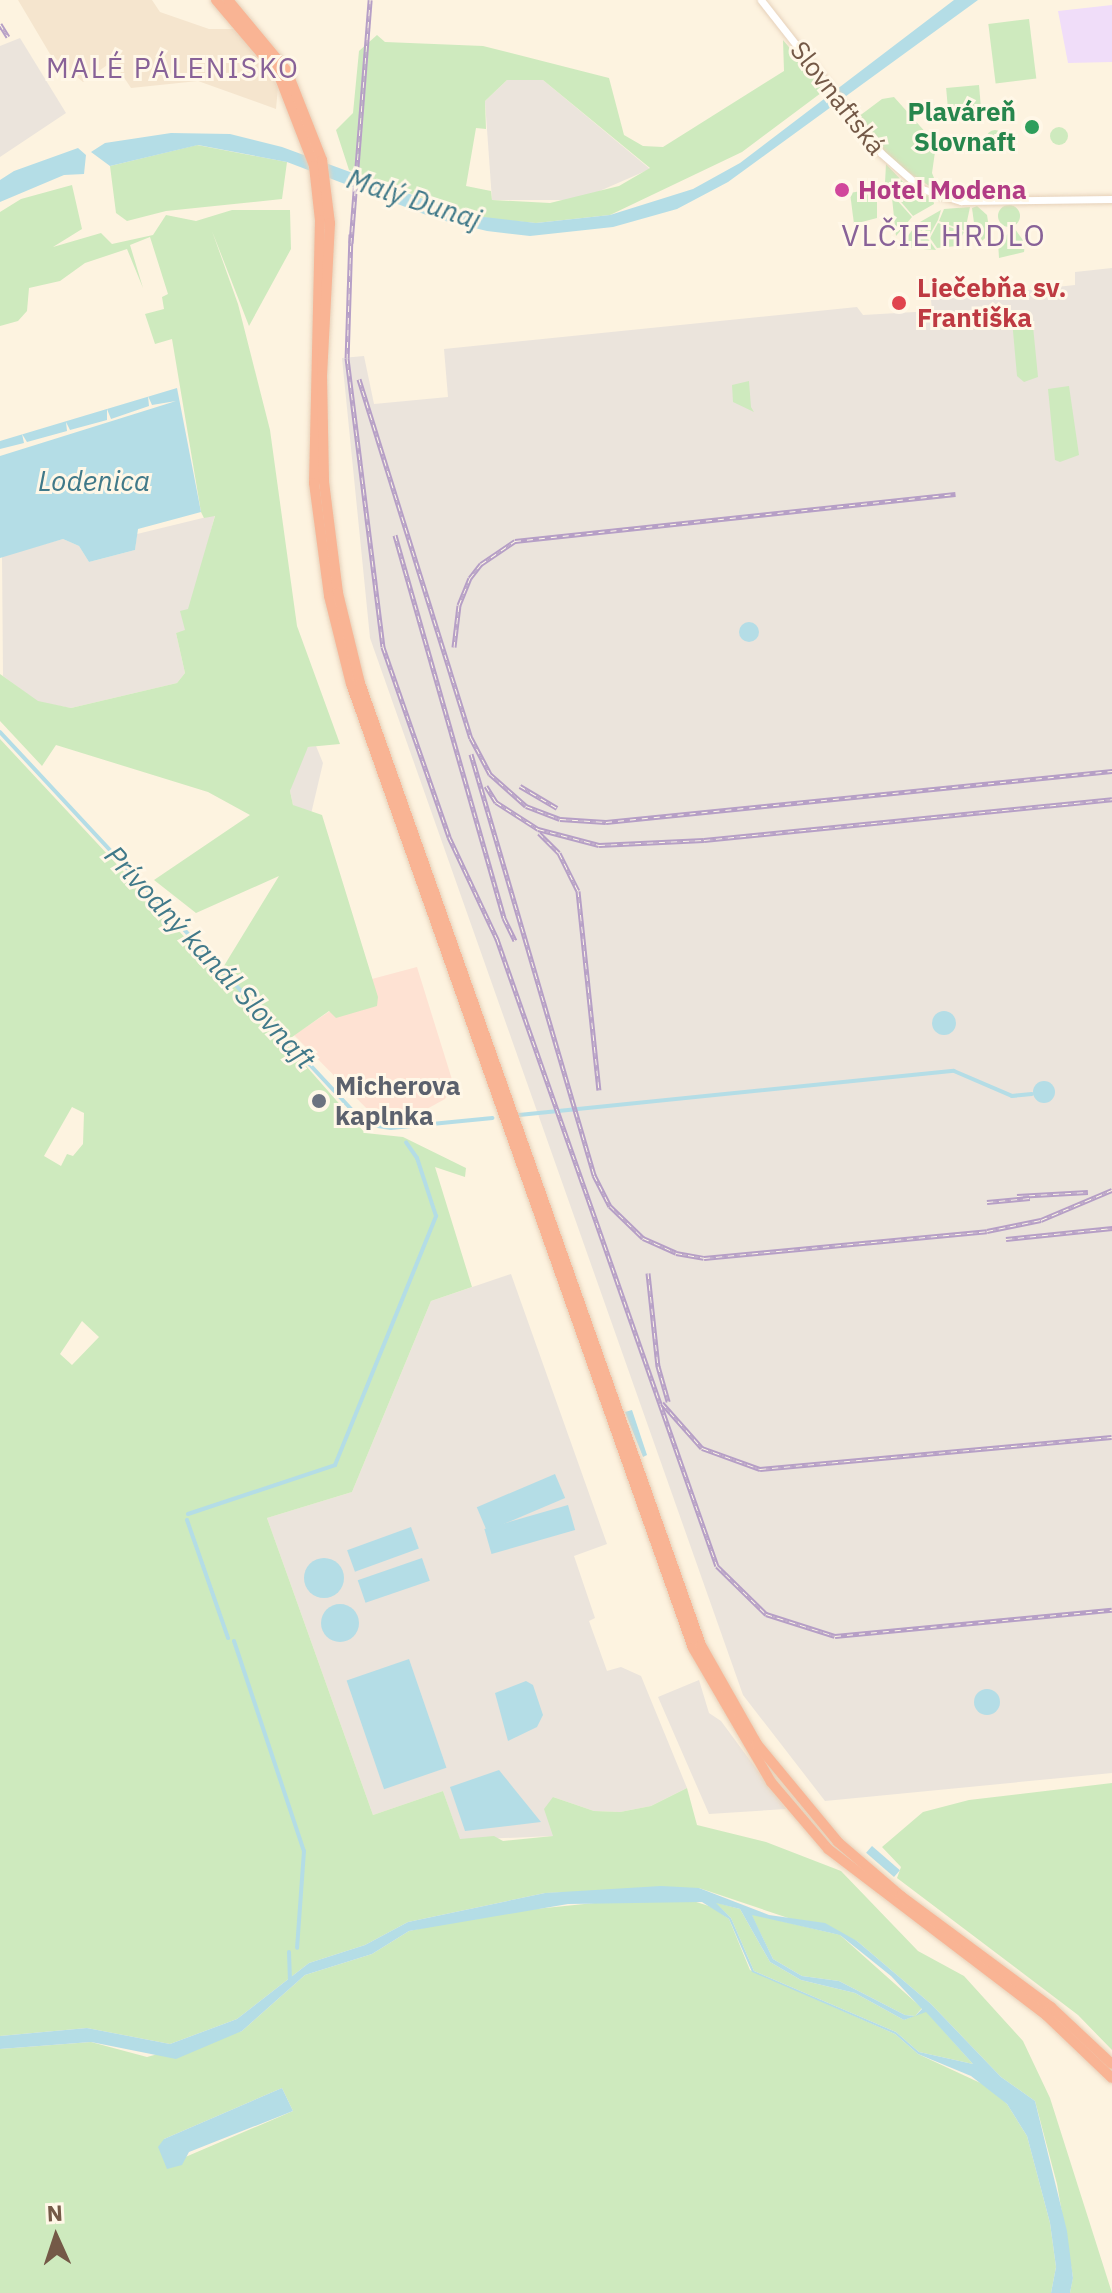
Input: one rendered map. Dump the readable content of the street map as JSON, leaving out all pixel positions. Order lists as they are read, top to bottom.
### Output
{
  "streets": {
    "main road": ["Slovnaftská"]
  },
  "districts": ["MALÉ PÁLENISKO", "VLČIE HRDLO"],
  "water": ["Malý Dunaj", "Lodenica", "Prívodný kanál Slovnaft"],
  "places": [
    "Plaváreň Slovnaft",
    "Hotel Modena",
    "Liečebňa sv. Františka",
    "Micherova kaplnka"
  ],
  "north": "top"
}
